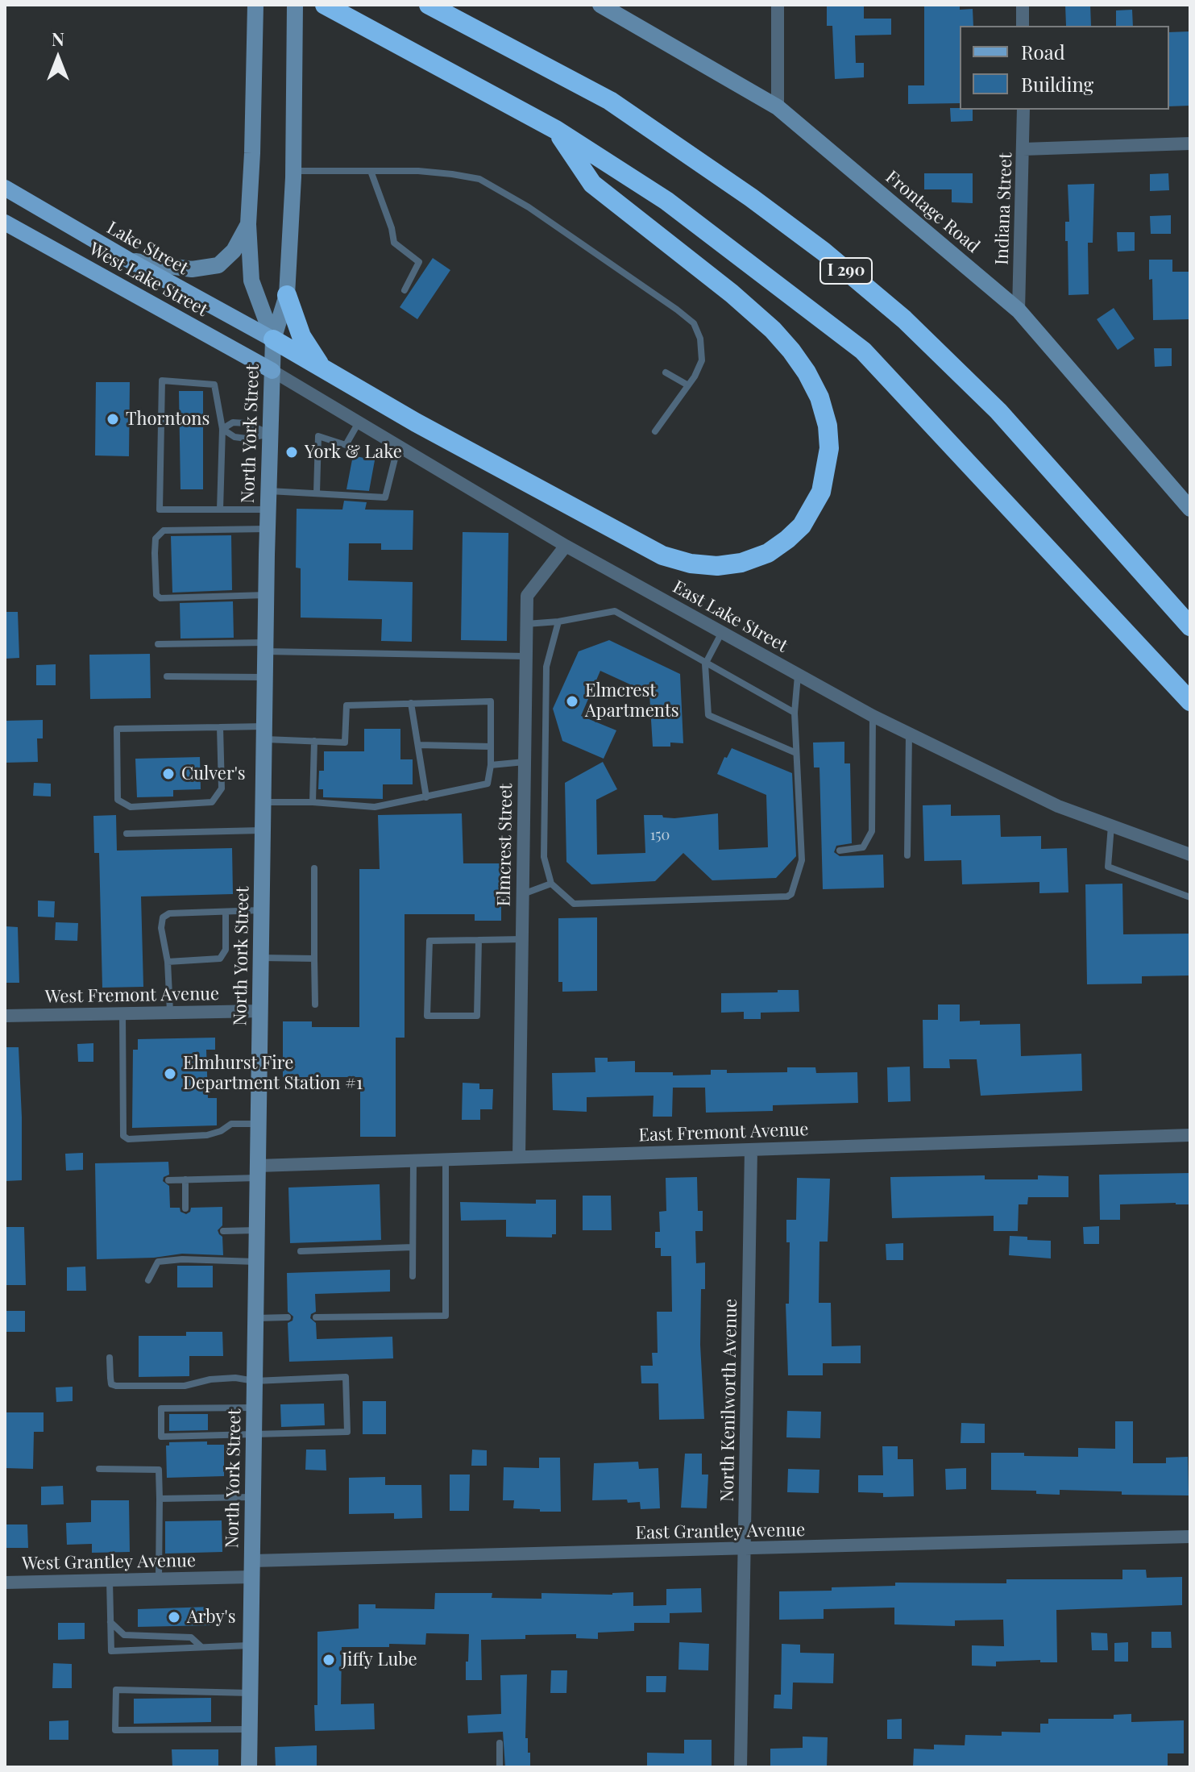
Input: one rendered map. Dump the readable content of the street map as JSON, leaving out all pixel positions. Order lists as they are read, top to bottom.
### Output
{
  "streets": {
    "highway": ["I 290"],
    "main road": [
      "Frontage Road",
      "Lake Street",
      "West Lake Street",
      "North York Street"
    ],
    "street": [
      "Indiana Street",
      "East Lake Street",
      "Elmcrest Street",
      "West Fremont Avenue",
      "East Fremont Avenue",
      "North Kenilworth Avenue",
      "East Grantley Avenue",
      "West Grantley Avenue"
    ]
  },
  "crossings": [
    ["Indiana Street", "Frontage Road"],
    ["Lake Street", "North York Street"],
    ["West Lake Street", "North York Street"],
    ["West Lake Street", "East Lake Street"],
    ["North York Street", "East Lake Street"],
    ["North York Street", "West Fremont Avenue"],
    ["North York Street", "East Fremont Avenue"],
    ["North York Street", "East Grantley Avenue"],
    ["North York Street", "West Grantley Avenue"],
    ["East Lake Street", "Elmcrest Street"],
    ["Elmcrest Street", "East Fremont Avenue"],
    ["East Fremont Avenue", "North Kenilworth Avenue"],
    ["North Kenilworth Avenue", "East Grantley Avenue"],
    ["East Grantley Avenue", "West Grantley Avenue"]
  ],
  "places": [
    "Thorntons",
    "York & Lake",
    "Elmcrest Apartments",
    "Culver's",
    "Elmhurst Fire Department Station #1",
    "Arby's",
    "Jiffy Lube"
  ],
  "house_numbers": ["150"],
  "legend": ["Road", "Building"],
  "north": "top"
}
